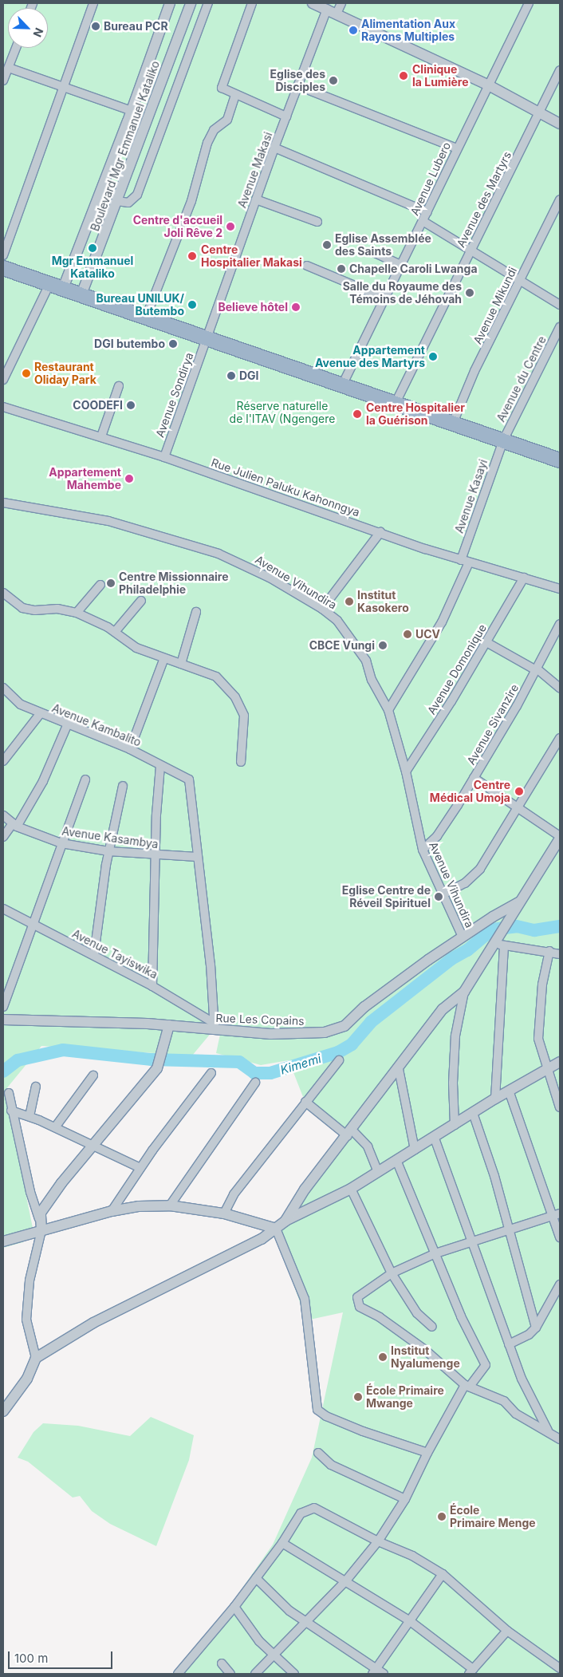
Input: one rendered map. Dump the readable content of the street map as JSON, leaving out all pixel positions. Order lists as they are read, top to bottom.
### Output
{
  "streets": {
    "street": [
      "Boulevard Mgr Emmanuel Kataliko",
      "Avenue Makasi",
      "Avenue Lubero",
      "Avenue des Martyrs",
      "Avenue Mikundi",
      "Avenue du Centre",
      "Avenue Sondirya",
      "Rue Julien Paluku Kahonngya",
      "Avenue Kasayi",
      "Avenue Vihundira",
      "Avenue Domonique",
      "Avenue Sivanzire",
      "Avenue Kambalito",
      "Avenue Kasambya",
      "Avenue Tayiswika",
      "Rue Les Copains"
    ]
  },
  "crossings": [
    ["Avenue Makasi", "Avenue Sondirya"],
    ["Avenue du Centre", "Avenue Kasayi"],
    ["Avenue Sondirya", "Rue Julien Paluku Kahonngya"],
    ["Rue Julien Paluku Kahonngya", "Avenue Kasayi"],
    ["Rue Julien Paluku Kahonngya", "Avenue Domonique"],
    ["Avenue Kasayi", "Avenue Vihundira"],
    ["Avenue Vihundira", "Avenue Domonique"],
    ["Avenue Vihundira", "Avenue Sivanzire"],
    ["Avenue Vihundira", "Rue Les Copains"],
    ["Avenue Kambalito", "Avenue Kasambya"],
    ["Avenue Tayiswika", "Rue Les Copains"]
  ],
  "water": ["Kimemi"],
  "parks": ["Réserve naturelle de l'ITAV (Ngengere"],
  "places": [
    "Bureau PCR",
    "Alimentation Aux Rayons Multiples",
    "Clinique la Lumière",
    "Eglise des Disciples",
    "Centre d'accueil Joli Rêve 2",
    "Eglise Assemblée des Saints",
    "Mgr Emmanuel Kataliko",
    "Centre Hospitalier Makasi",
    "Chapelle Caroli Lwanga",
    "Salle du Royaume des Témoins de Jéhovah",
    "Bureau UNILUK/ Butembo",
    "Believe hôtel",
    "DGI butembo",
    "Appartement Avenue des Martyrs",
    "Restaurant Oliday Park",
    "DGI",
    "COODEFI",
    "Centre Hospitalier la Guérison",
    "Appartement Mahembe",
    "Centre Missionnaire Philadelphie",
    "Institut Kasokero",
    "UCV",
    "CBCE Vungi",
    "Centre Médical Umoja",
    "Eglise Centre de Réveil Spirituel",
    "Institut Nyalumenge",
    "École Primaire Mwange",
    "École Primaire Menge"
  ],
  "scale_bar": "100 m",
  "north": "bottom right"
}
